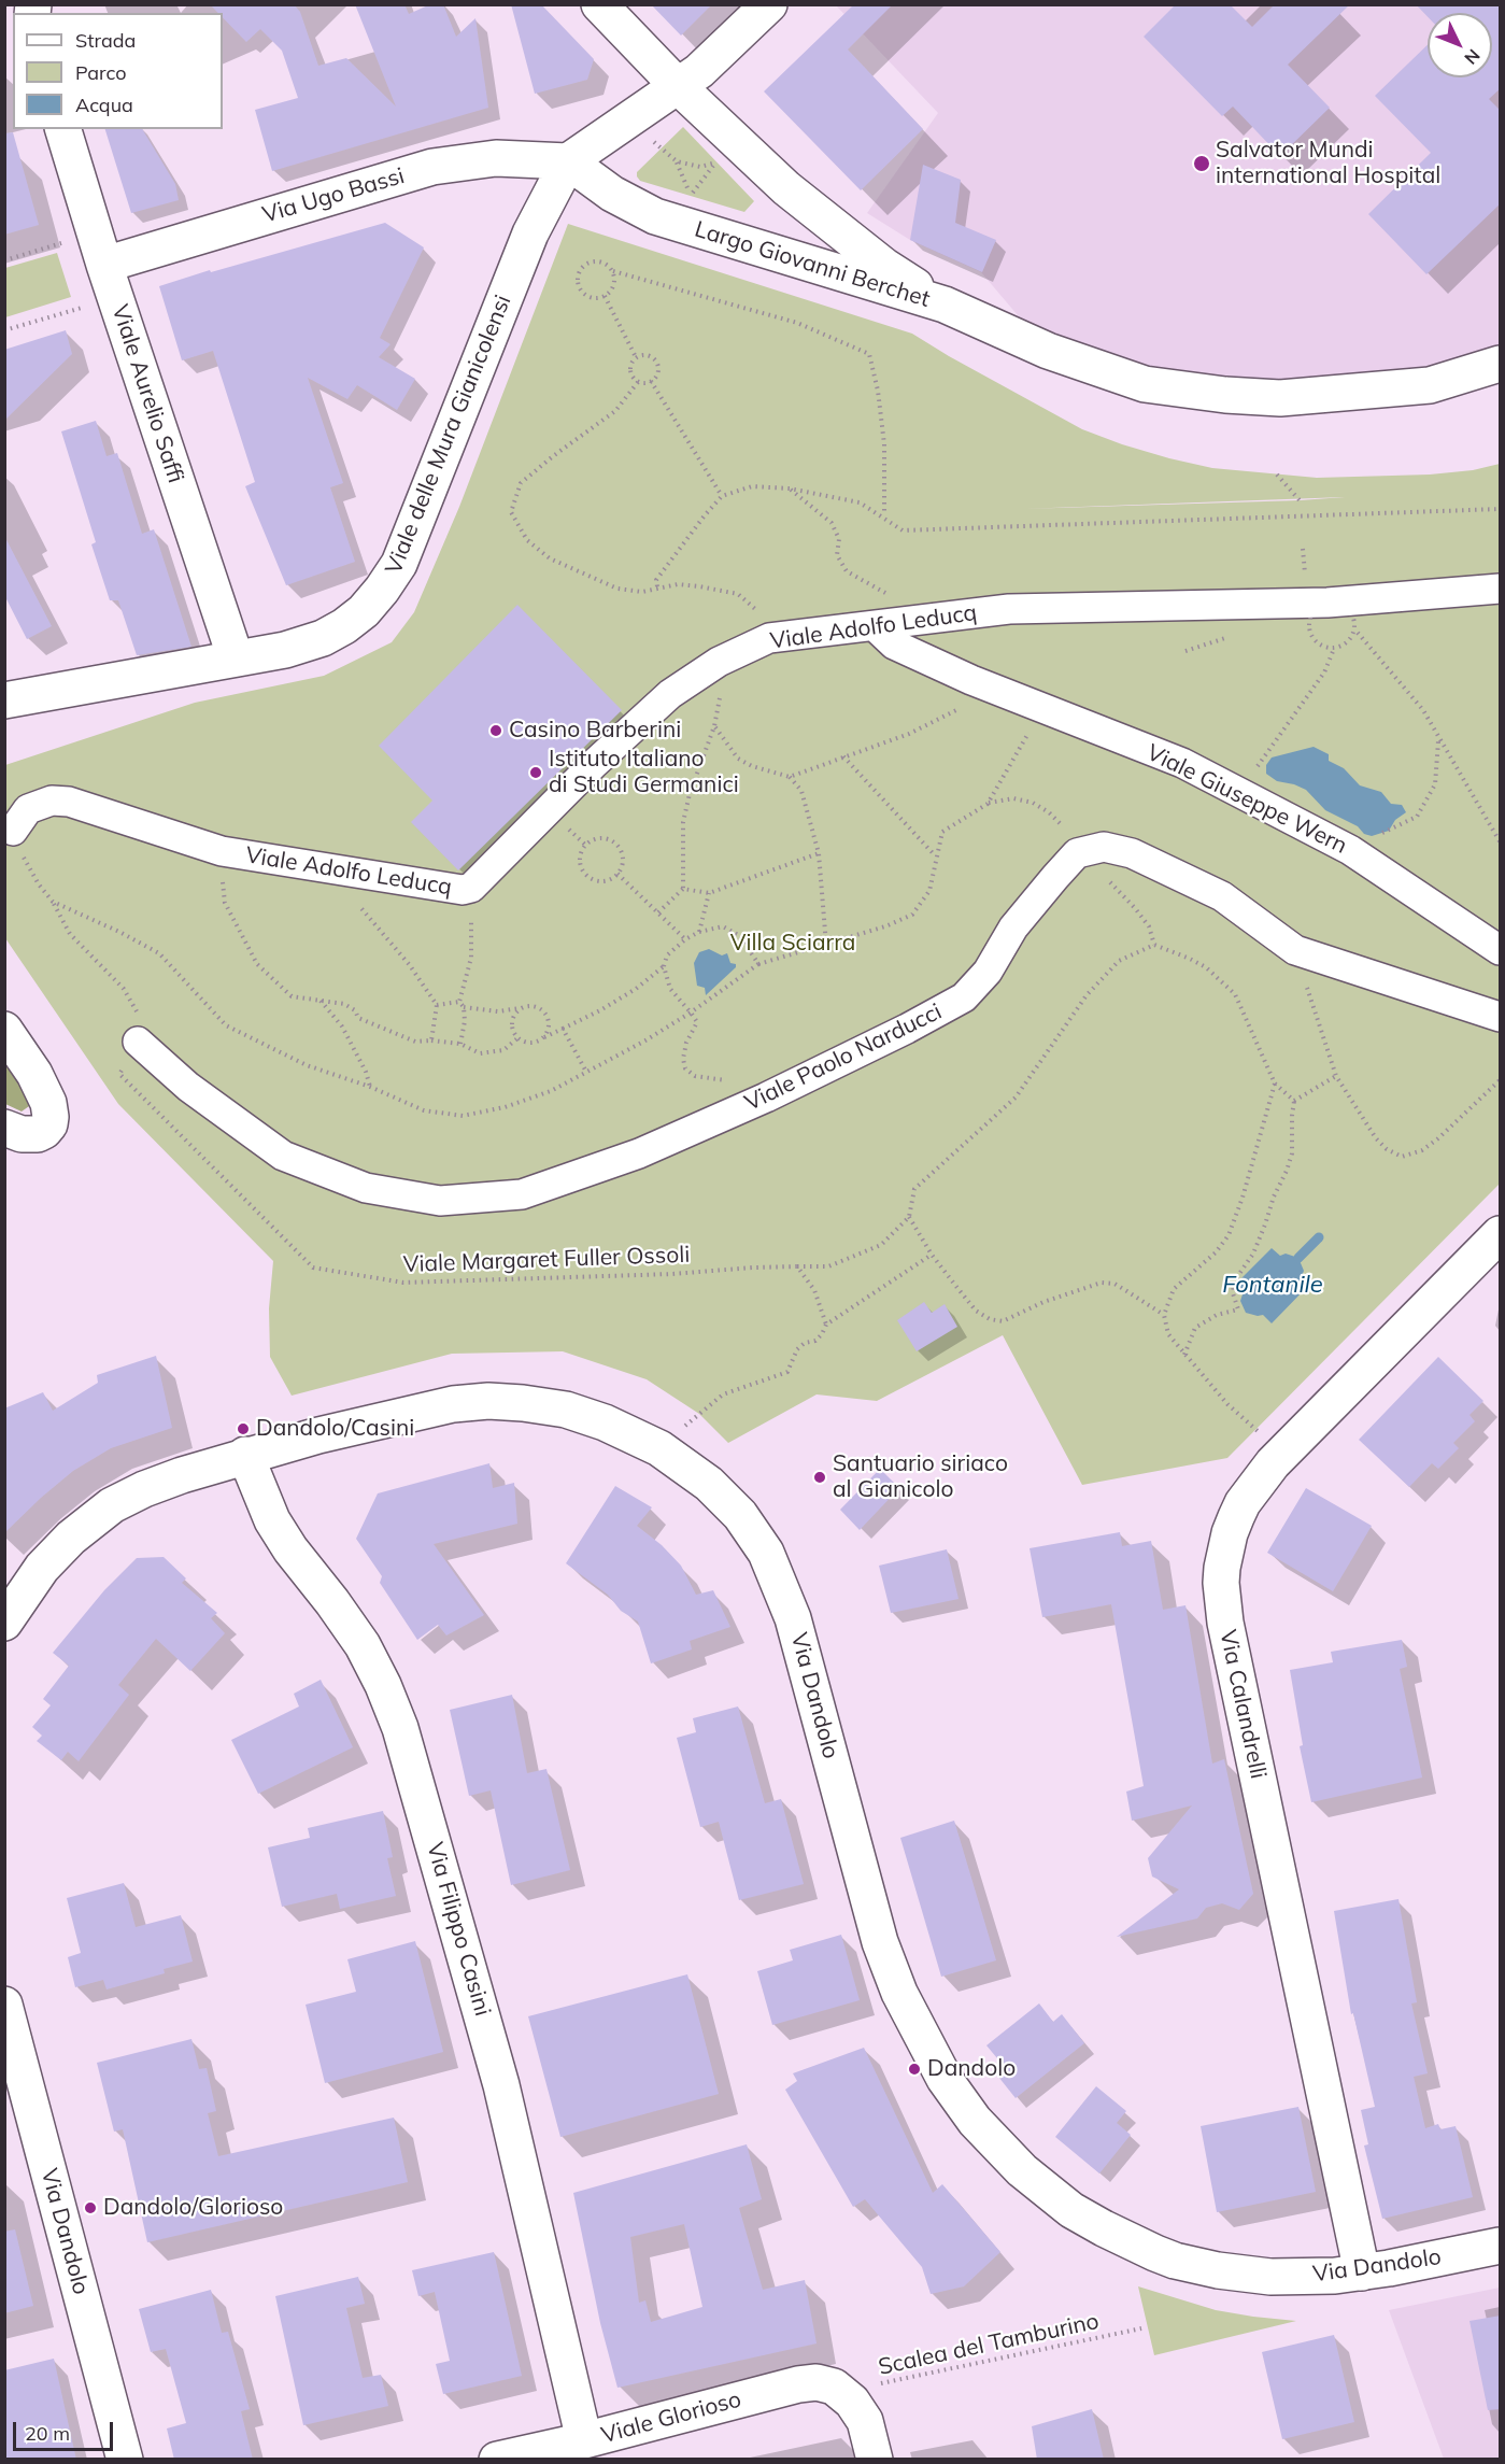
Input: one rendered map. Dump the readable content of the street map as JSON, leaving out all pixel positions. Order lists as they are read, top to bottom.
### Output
{
  "streets": {
    "street": [
      "Via Ugo Bassi",
      "Largo Giovanni Berchet",
      "Viale Aurelio Saffi",
      "Viale delle Mura Gianicolensi",
      "Viale Adolfo Leducq",
      "Viale Giuseppe Wern",
      "Viale Paolo Narducci",
      "Via Dandolo",
      "Via Calandrelli",
      "Via Filippo Casini",
      "Viale Glorioso"
    ],
    "path": ["Viale Margaret Fuller Ossoli", "Scalea del Tamburino"]
  },
  "crossings": [
    ["Via Ugo Bassi", "Largo Giovanni Berchet"],
    ["Via Ugo Bassi", "Viale Aurelio Saffi"],
    ["Via Ugo Bassi", "Viale delle Mura Gianicolensi"],
    ["Largo Giovanni Berchet", "Viale delle Mura Gianicolensi"],
    ["Viale Aurelio Saffi", "Viale delle Mura Gianicolensi"],
    ["Viale Adolfo Leducq", "Viale Giuseppe Wern"],
    ["Via Dandolo", "Via Calandrelli"],
    ["Via Dandolo", "Via Filippo Casini"],
    ["Via Filippo Casini", "Viale Glorioso"],
    ["Scalea del Tamburino", "Viale Glorioso"]
  ],
  "water": ["Fontanile"],
  "parks": ["Villa Sciarra"],
  "places": [
    "Salvator Mundi international Hospital",
    "Casino Barberini",
    "Istituto Italiano di Studi Germanici",
    "Dandolo/Casini",
    "Santuario siriaco al Gianicolo",
    "Dandolo",
    "Dandolo/Glorioso"
  ],
  "legend": ["Strada", "Parco", "Acqua"],
  "scale_bar": "20 m",
  "north": "bottom right"
}
